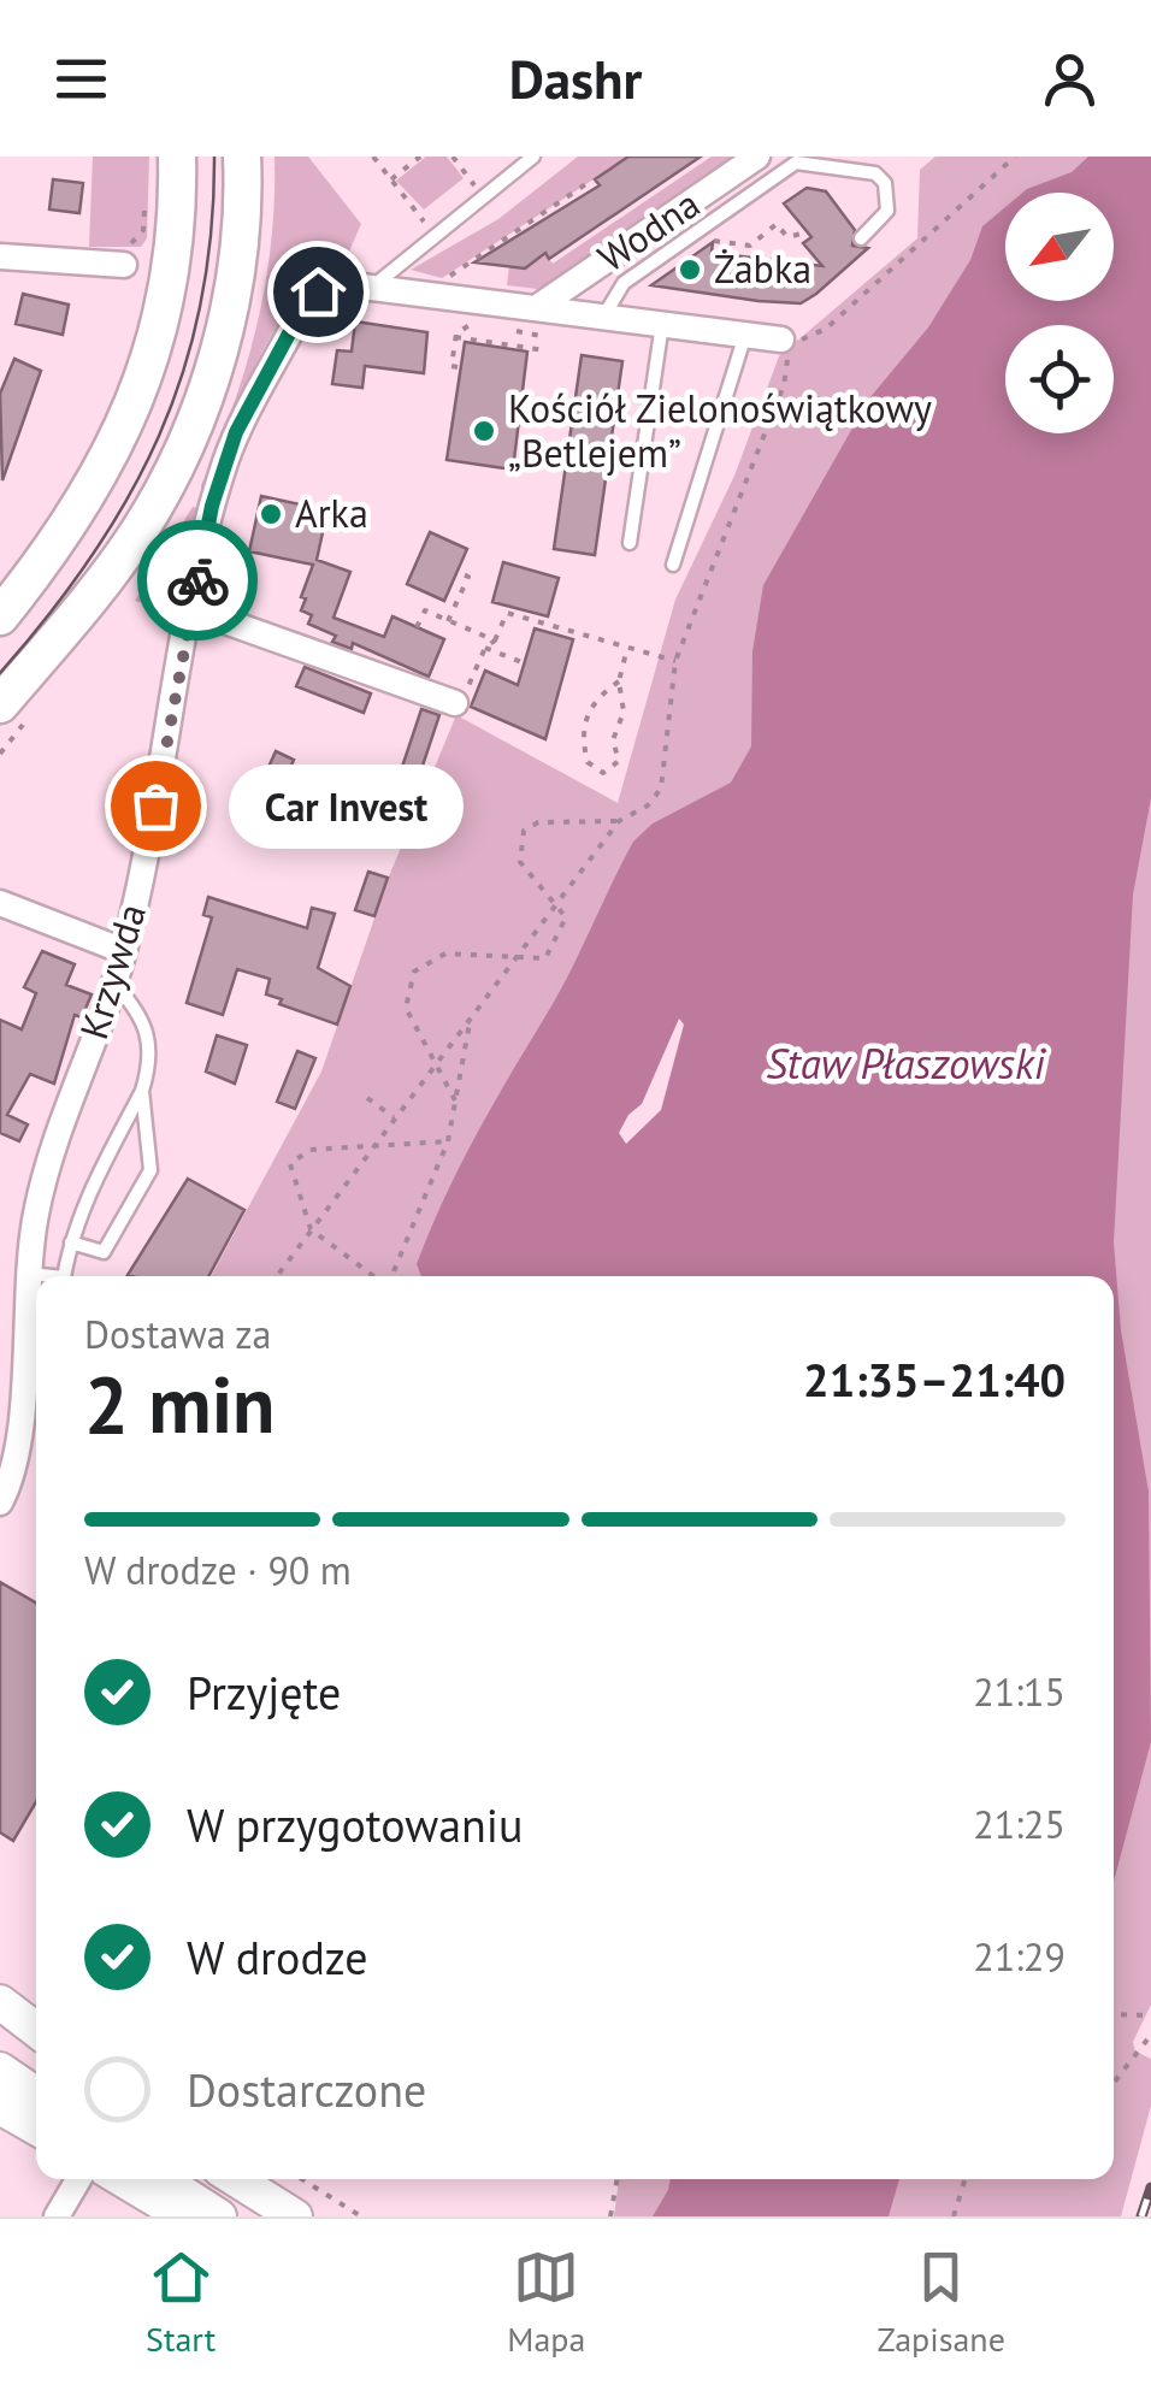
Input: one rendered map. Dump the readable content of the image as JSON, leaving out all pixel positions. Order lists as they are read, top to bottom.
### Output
{
  "streets": {
    "street": ["Wodna", "Krzywda"]
  },
  "crossings": [
    ["Wodna", "Krzywda"]
  ],
  "water": ["Staw Płaszowski"],
  "places": [
    "Żabka",
    "Kościół Zielonoświątkowy „Betlejem”",
    "Arka",
    "Car Invest"
  ],
  "north": "bottom left",
  "page": {
    "header": "Dashr",
    "bubble": "Car Invest",
    "heading": ["2 min", "Dostawa za", "21:35–21:40"],
    "bar": "W drodze · 90 m",
    "list": [
      ["Przyjęte", "21:15"],
      ["W przygotowaniu", "21:25"],
      ["W drodze", "21:29"],
      "Dostarczone"
    ],
    "tabs": ["Start", "Mapa", "Zapisane"]
  }
}
